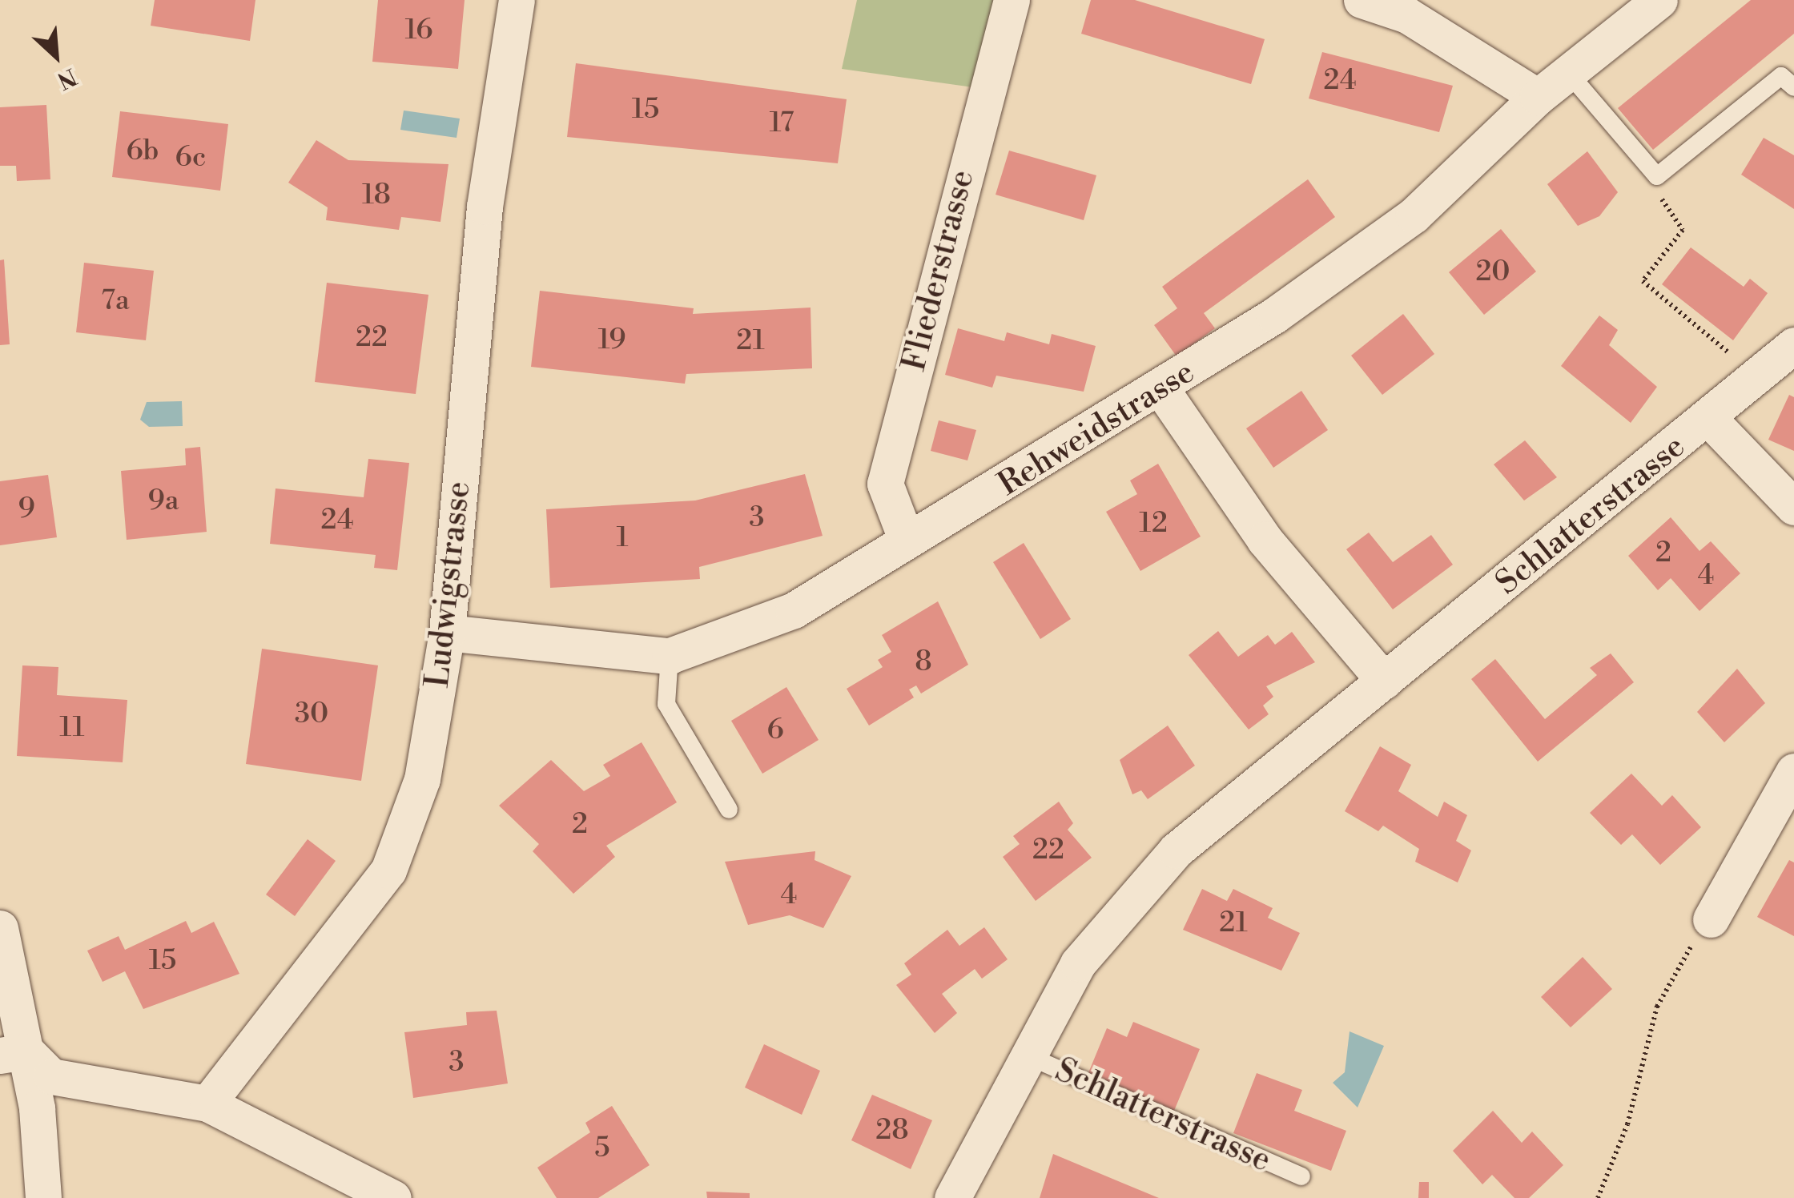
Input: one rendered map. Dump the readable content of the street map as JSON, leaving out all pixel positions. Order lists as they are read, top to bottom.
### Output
{
  "streets": {
    "street": [
      "Fliederstrasse",
      "Rehweidstrasse",
      "Schlatterstrasse",
      "Ludwigstrasse"
    ]
  },
  "crossings": [
    ["Fliederstrasse", "Rehweidstrasse"],
    ["Rehweidstrasse", "Ludwigstrasse"]
  ],
  "house_numbers": [
    "16",
    "24",
    "15",
    "17",
    "6b",
    "6c",
    "18",
    "20",
    "7a",
    "22",
    "19",
    "21",
    "9a",
    "9",
    "3",
    "24",
    "12",
    "1",
    "2",
    "4",
    "8",
    "30",
    "11",
    "6",
    "2",
    "22",
    "4",
    "21",
    "15",
    "3",
    "28",
    "5"
  ],
  "north": "bottom right"
}
